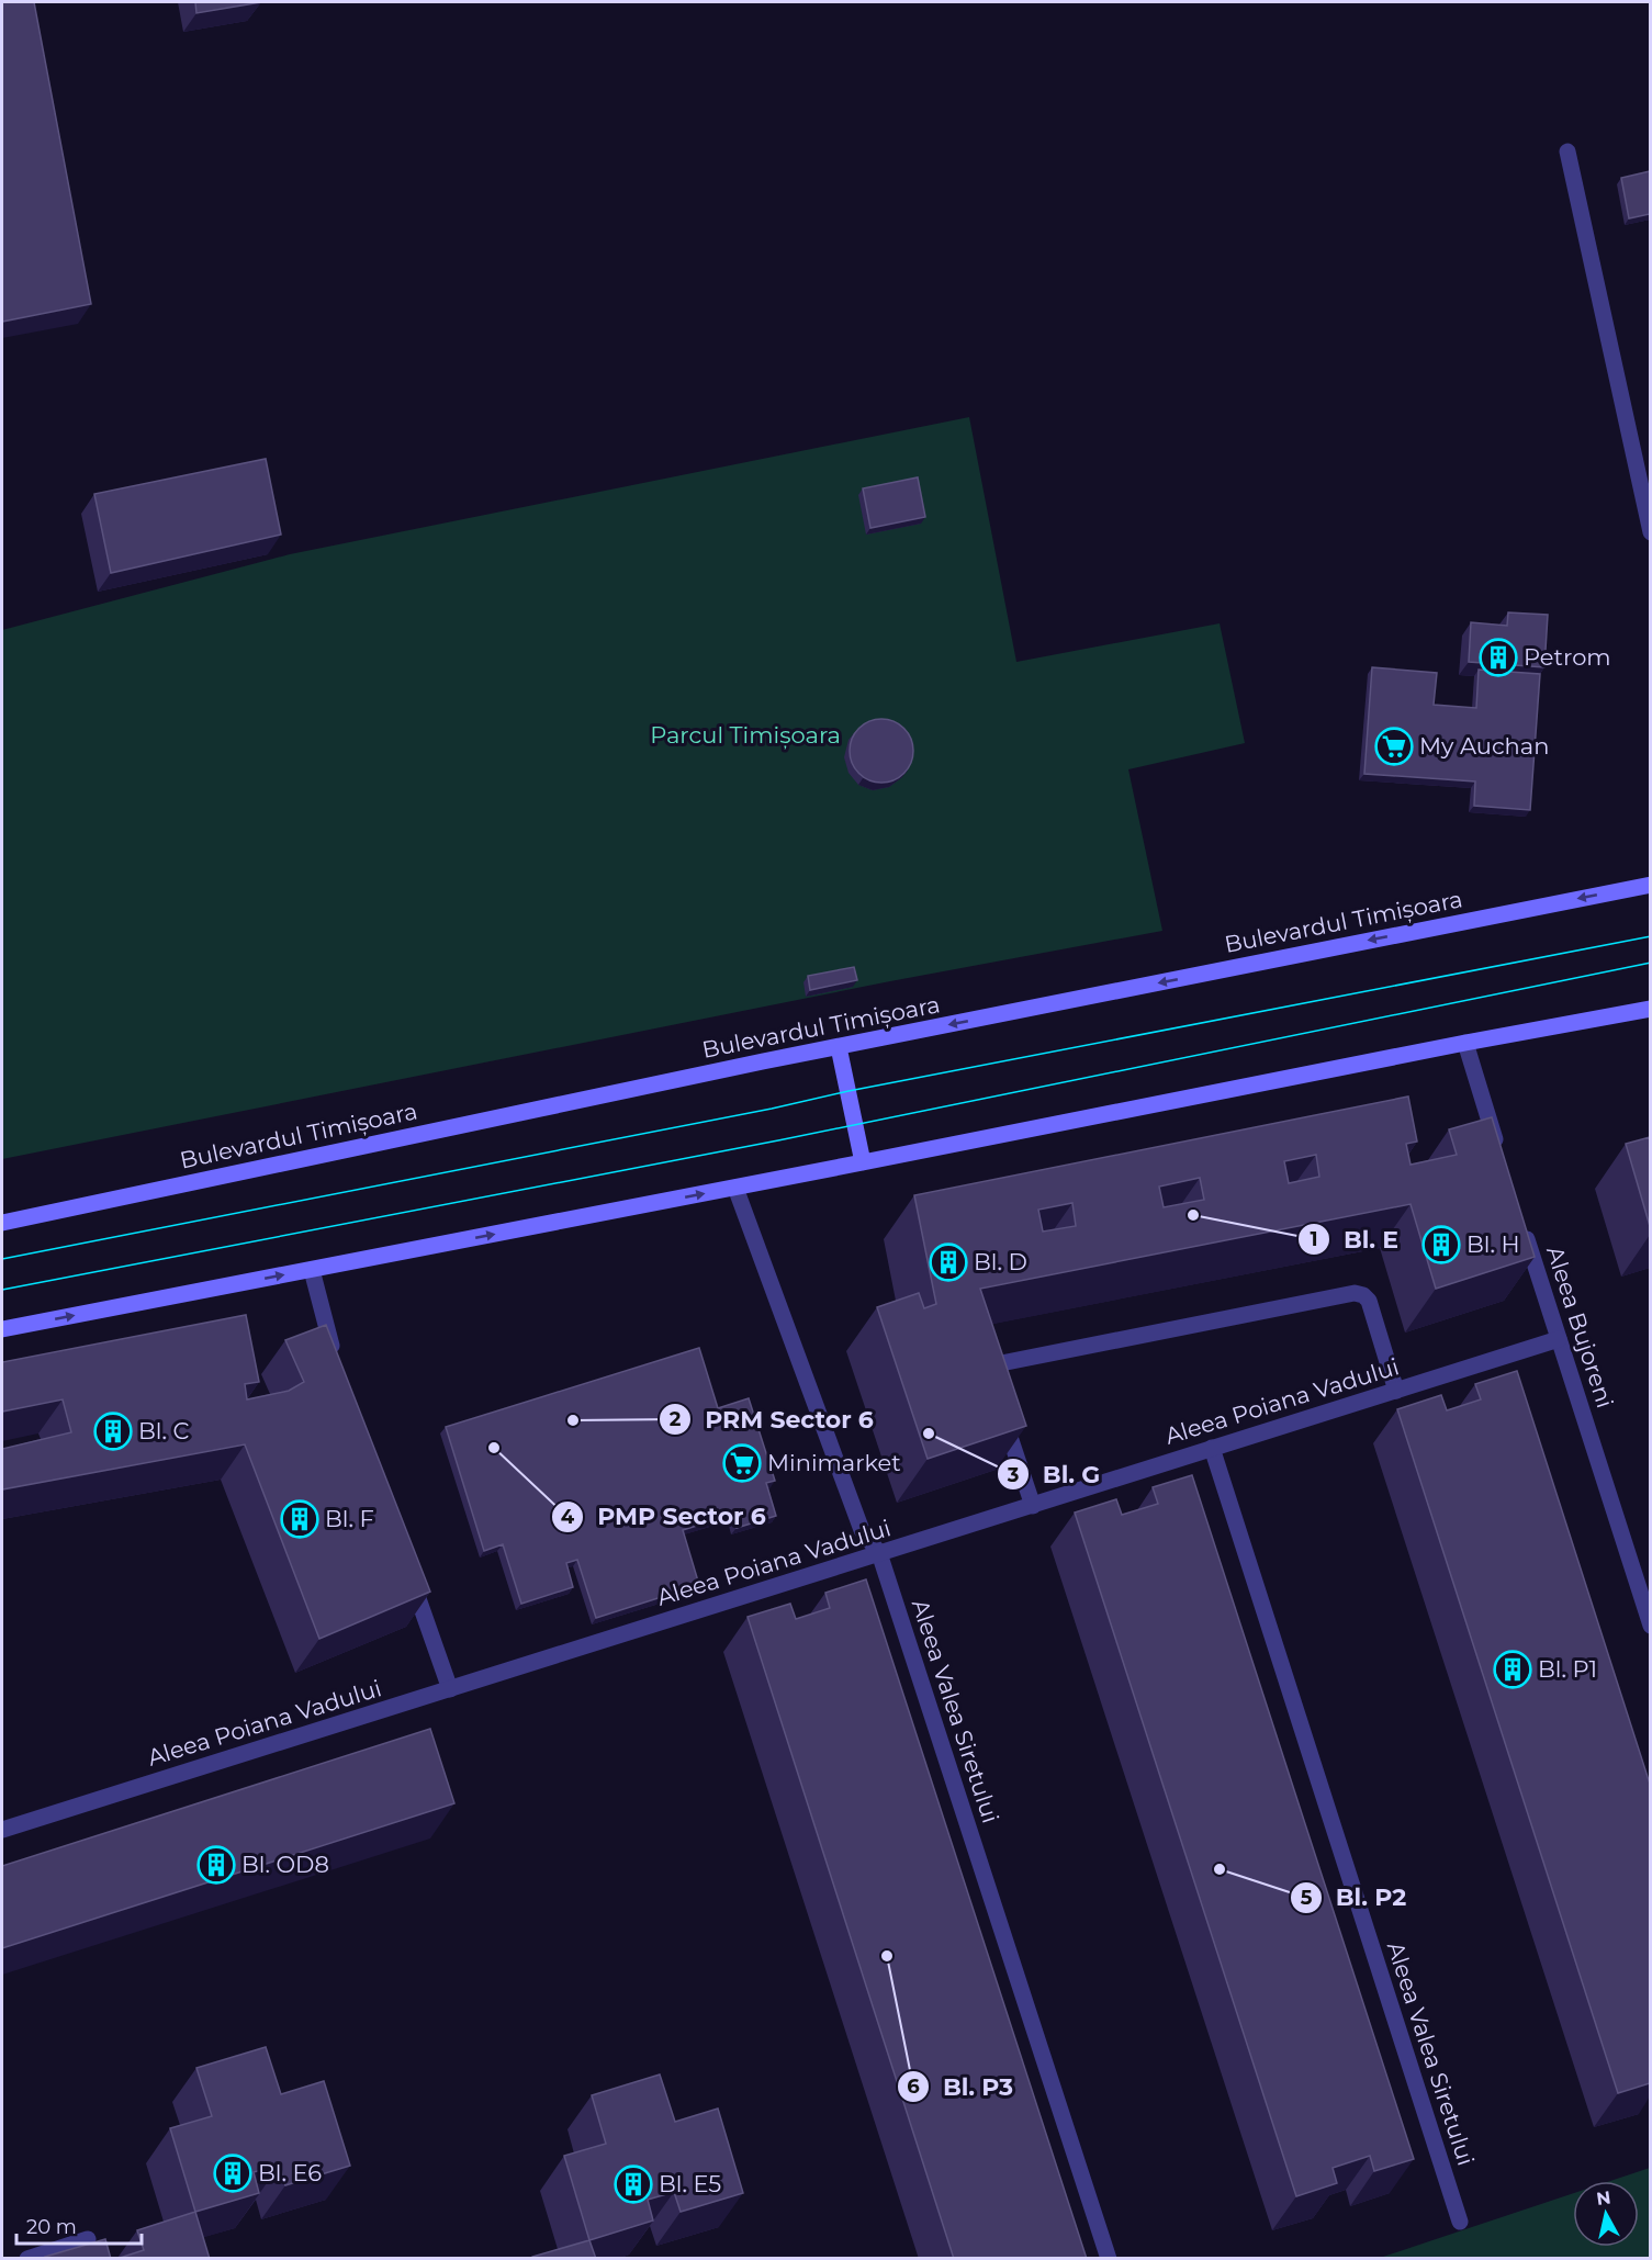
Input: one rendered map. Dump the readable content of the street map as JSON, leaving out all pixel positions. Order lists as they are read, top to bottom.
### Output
{
  "streets": {
    "main road": ["Bulevardul Timișoara"],
    "street": ["Aleea Bujoreni", "Aleea Poiana Vadului", "Aleea Valea Siretului"]
  },
  "crossings": [
    ["Aleea Bujoreni", "Aleea Poiana Vadului"],
    ["Aleea Poiana Vadului", "Aleea Valea Siretului"]
  ],
  "parks": ["Parcul Timișoara"],
  "places": {
    "building": [
      "Petrom",
      "Bl. H",
      "Bl. D",
      "Bl. C",
      "Bl. F",
      "Bl. P1",
      "Bl. OD8",
      "Bl. E6",
      "Bl. E5"
    ],
    "supermarket": ["My Auchan", "Minimarket"],
    "other": [
      "Bl. E",
      "PRM Sector 6",
      "Bl. G",
      "PMP Sector 6",
      "Bl. P2",
      "Bl. P3"
    ]
  },
  "scale_bar": "20 m",
  "north": "top"
}
